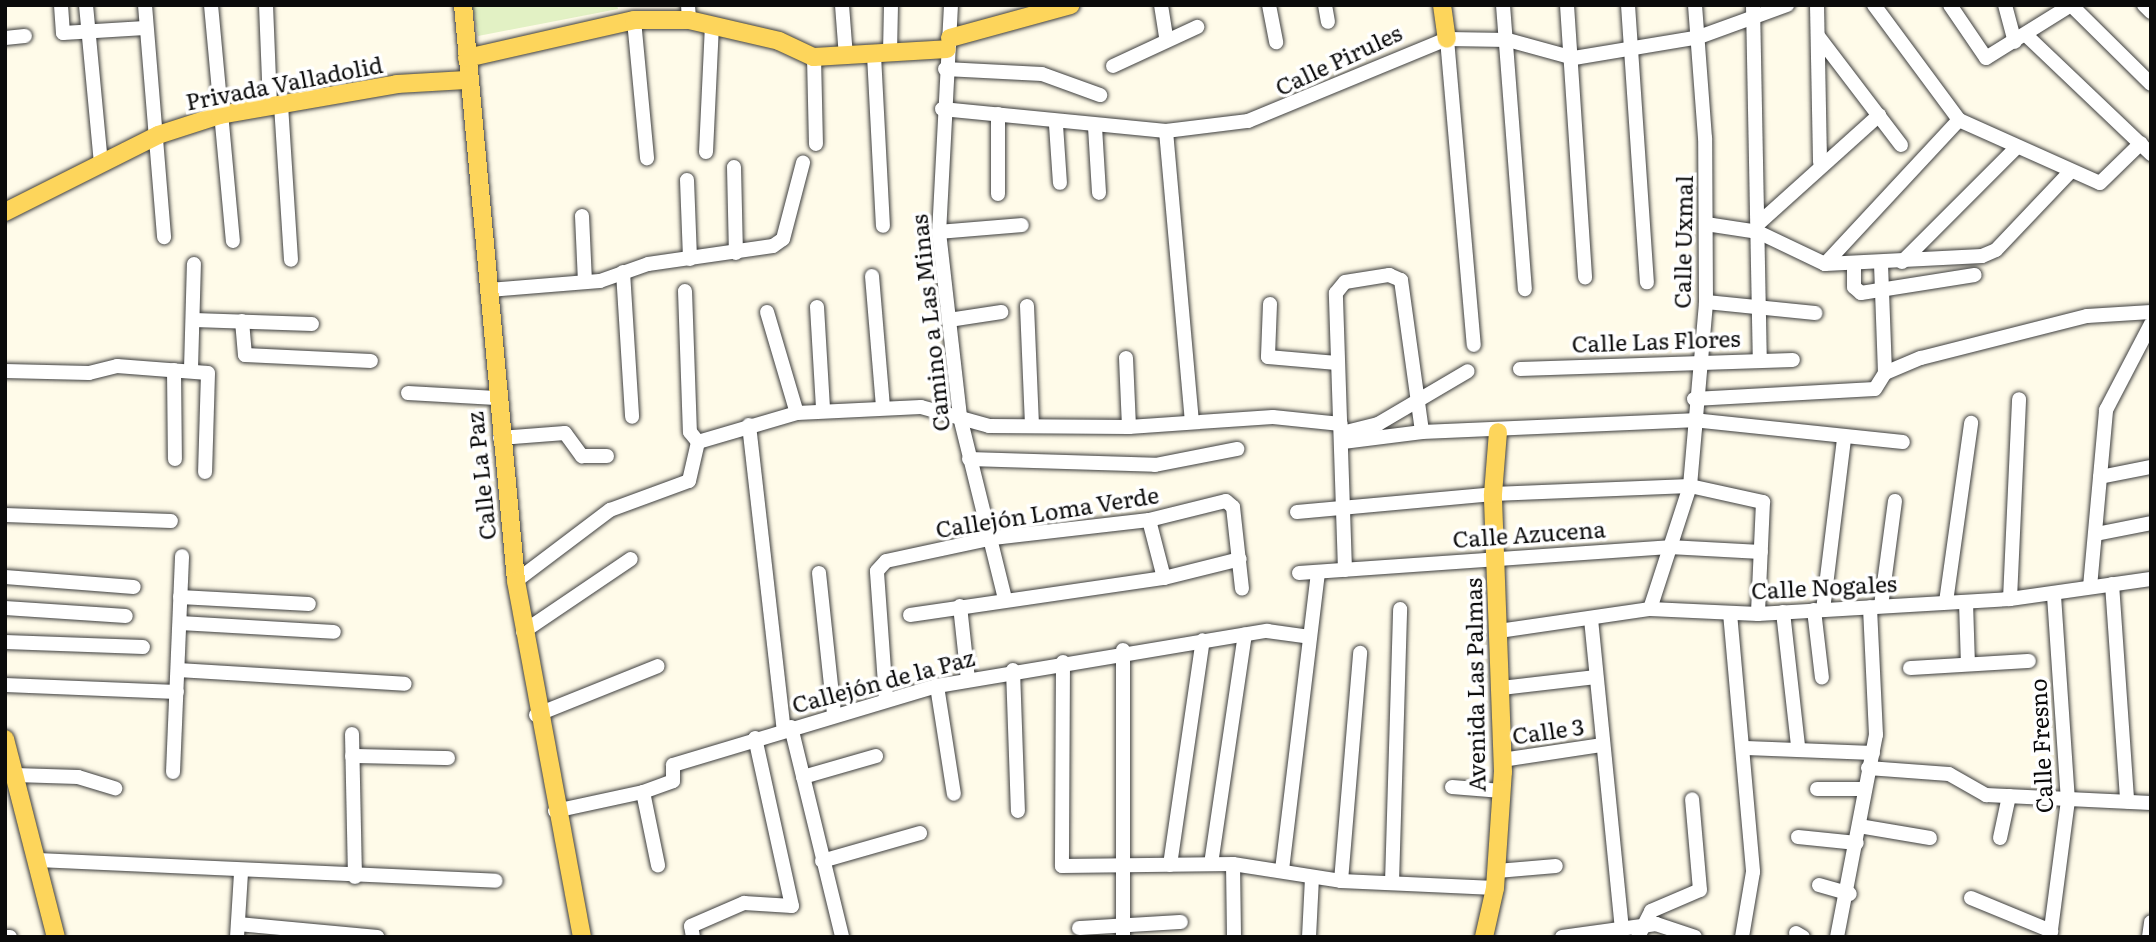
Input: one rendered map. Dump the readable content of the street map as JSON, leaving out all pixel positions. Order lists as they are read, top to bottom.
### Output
{
  "streets": {
    "main road": ["Privada Valladolid", "Calle La Paz", "Avenida Las Palmas"],
    "street": [
      "Calle Pirules",
      "Calle Uxmal",
      "Camino a Las Minas",
      "Calle Las Flores",
      "Callejón Loma Verde",
      "Calle Azucena",
      "Calle Nogales",
      "Callejón de la Paz",
      "Calle 3",
      "Calle Fresno"
    ]
  },
  "crossings": [
    ["Calle Pirules", "Calle Uxmal"],
    ["Calle Pirules", "Camino a Las Minas"],
    ["Privada Valladolid", "Calle La Paz"],
    ["Calle Uxmal", "Calle Las Flores"],
    ["Calle Uxmal", "Calle Azucena"],
    ["Calle Uxmal", "Calle Nogales"],
    ["Camino a Las Minas", "Callejón Loma Verde"],
    ["Calle La Paz", "Callejón de la Paz"],
    ["Callejón Loma Verde", "Callejón de la Paz"],
    ["Calle Azucena", "Avenida Las Palmas"],
    ["Calle Nogales", "Avenida Las Palmas"],
    ["Calle Nogales", "Calle Fresno"],
    ["Avenida Las Palmas", "Calle 3"]
  ]
}
